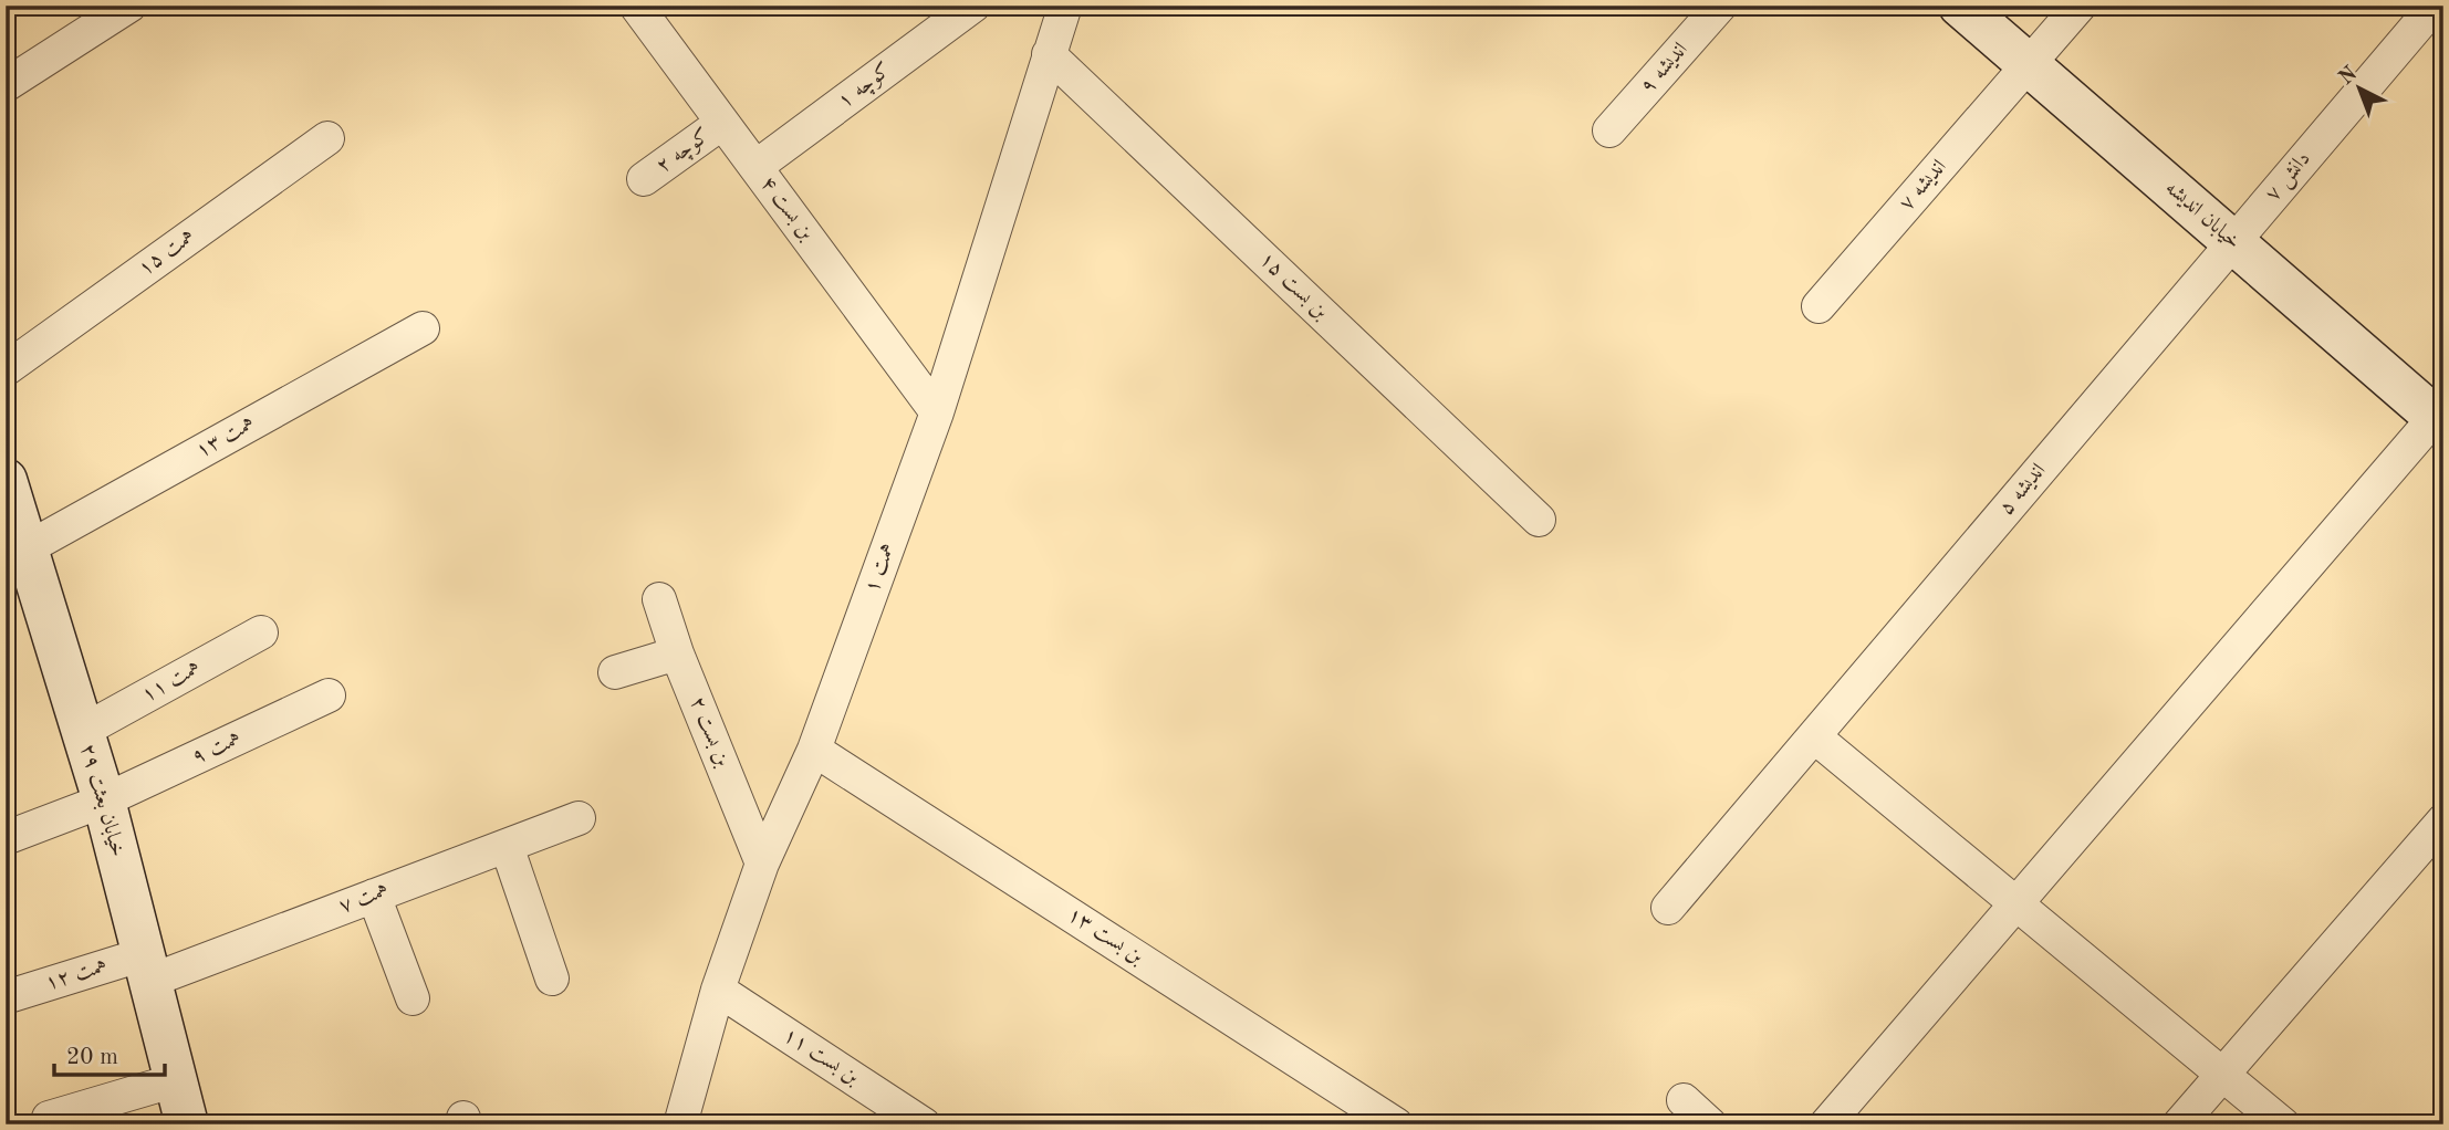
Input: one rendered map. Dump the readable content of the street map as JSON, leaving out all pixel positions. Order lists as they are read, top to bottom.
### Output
{
  "streets": {
    "street": [
      "اندیشه ۹",
      "کوچه ۱",
      "کوچه ۲",
      "دانش ۷",
      "اندیشه ۷",
      "بن بست ۴",
      "خیابان اندیشه",
      "همت ۱۵",
      "بن بست ۱۵",
      "همت ۱۳",
      "اندیشه ۵",
      "همت ۱",
      "همت ۱۱",
      "بن بست ۲",
      "همت ۹",
      "خیابان بعثت ۲۹",
      "همت ۷",
      "بن بست ۱۳",
      "همت ۱۲",
      "بن بست ۱۱"
    ]
  },
  "crossings": [
    ["کوچه ۱", "بن بست ۴"],
    ["کوچه ۲", "بن بست ۴"],
    ["دانش ۷", "خیابان اندیشه"],
    ["دانش ۷", "اندیشه ۵"],
    ["اندیشه ۷", "خیابان اندیشه"],
    ["بن بست ۴", "همت ۱"],
    ["خیابان اندیشه", "اندیشه ۵"],
    ["بن بست ۱۵", "همت ۱"],
    ["همت ۱۳", "خیابان بعثت ۲۹"],
    ["همت ۱", "بن بست ۲"],
    ["همت ۱", "بن بست ۱۳"],
    ["همت ۱", "بن بست ۱۱"],
    ["همت ۱۱", "خیابان بعثت ۲۹"],
    ["همت ۹", "خیابان بعثت ۲۹"],
    ["خیابان بعثت ۲۹", "همت ۷"],
    ["خیابان بعثت ۲۹", "همت ۱۲"],
    ["همت ۷", "همت ۱۲"]
  ],
  "scale_bar": "20 m",
  "north": "top left"
}
